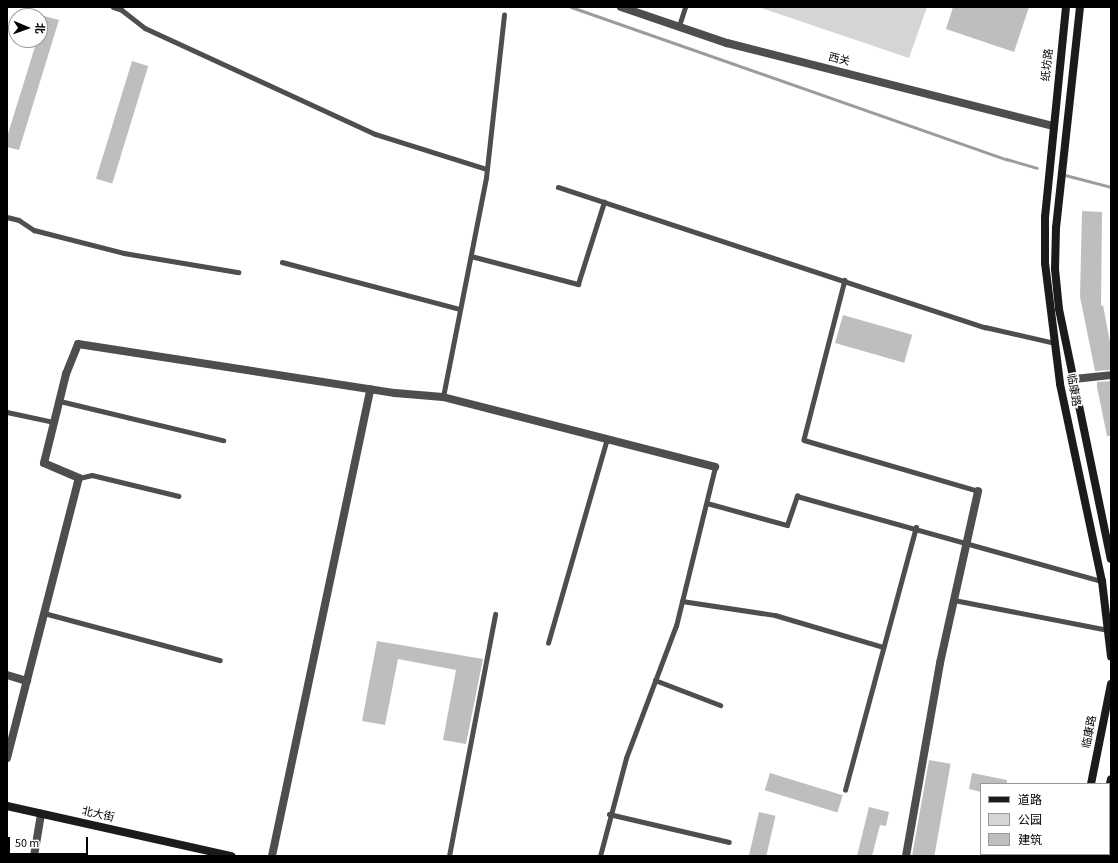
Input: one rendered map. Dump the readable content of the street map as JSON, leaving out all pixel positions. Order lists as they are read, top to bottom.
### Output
{
  "streets": {
    "main road": ["纸坊路", "临康路", "北大街"],
    "street": ["西关"]
  },
  "crossings": [
    ["西关", "纸坊路"],
    ["西关", "临康路"],
    ["纸坊路", "临康路"]
  ],
  "legend": ["道路", "公园", "建筑"],
  "scale_bar": "50 m",
  "north": "right"
}
